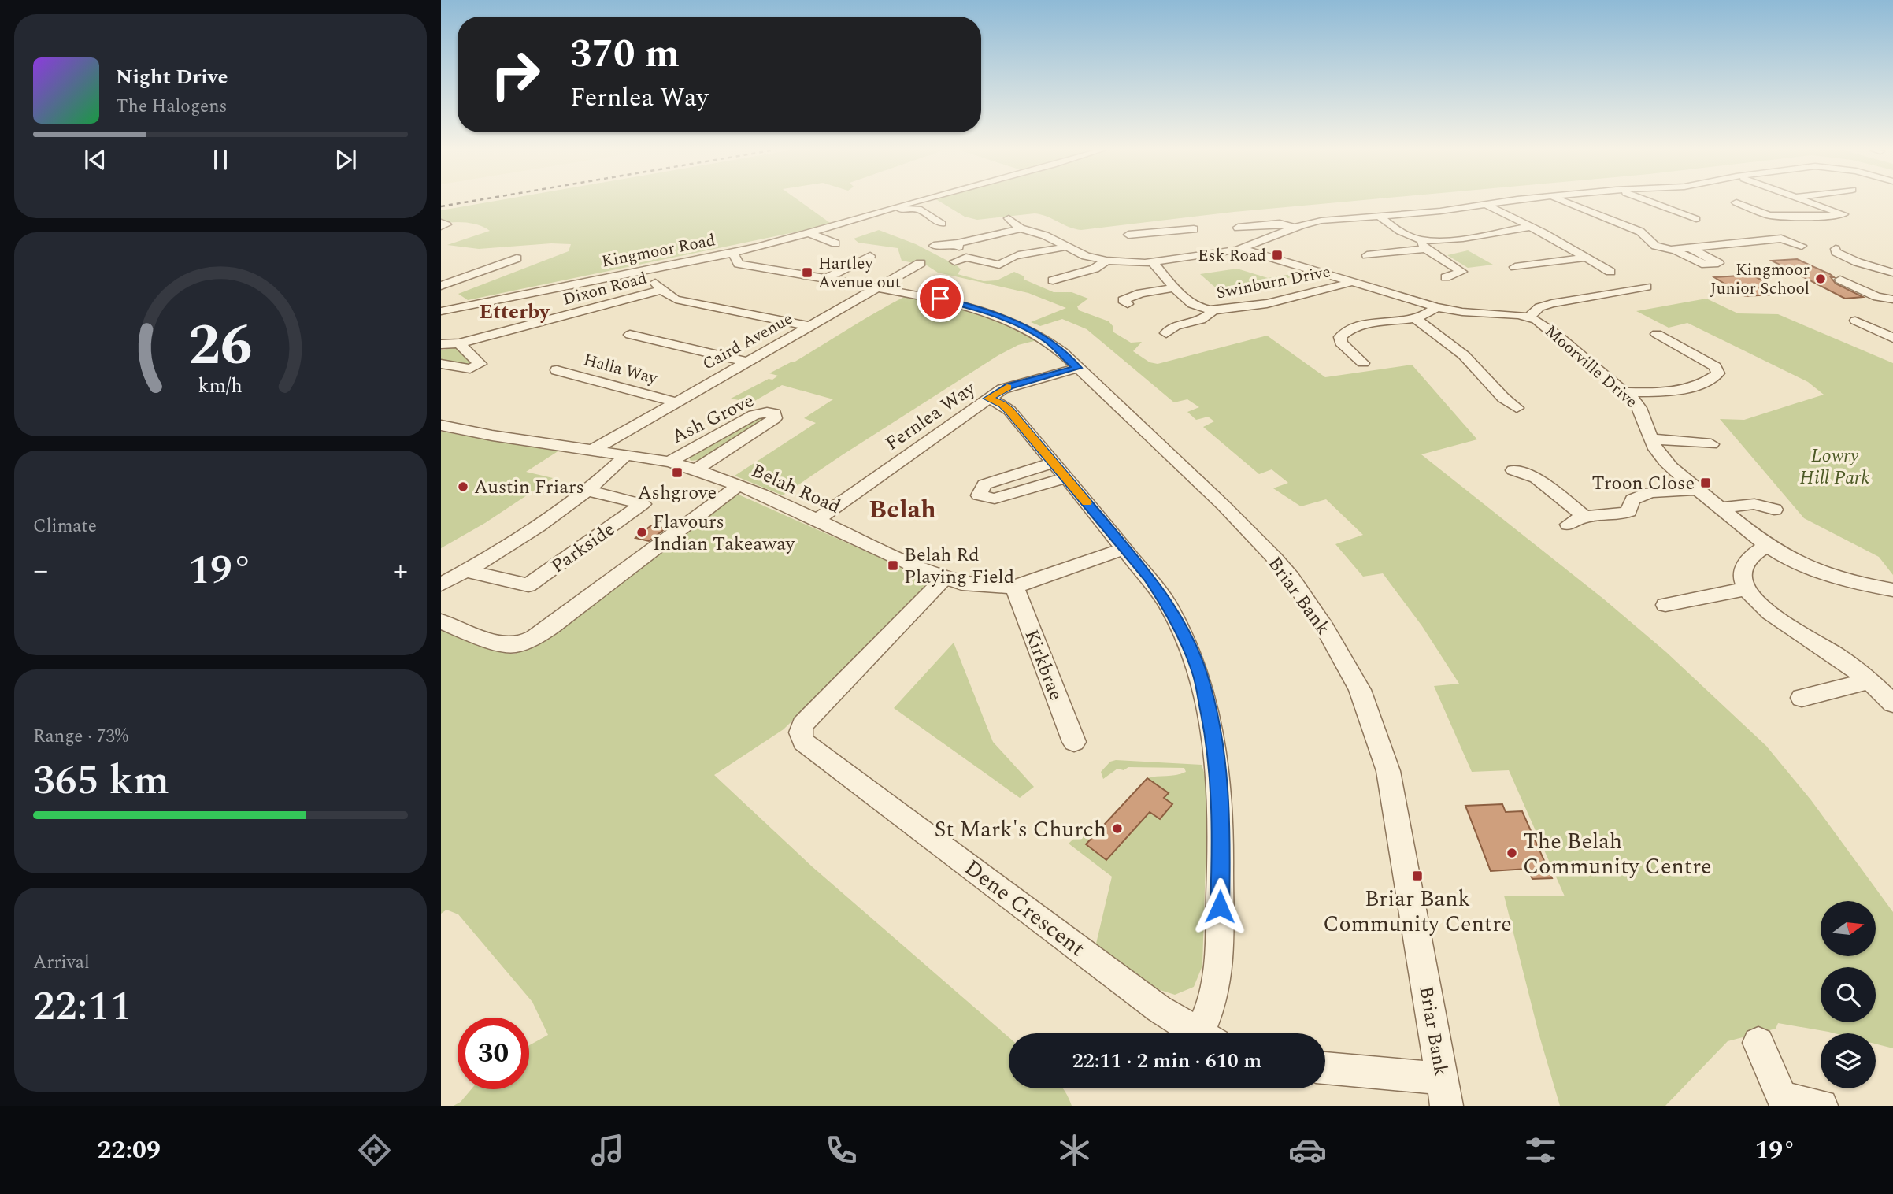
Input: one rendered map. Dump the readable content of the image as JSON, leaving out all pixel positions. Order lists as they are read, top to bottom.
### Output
{
  "streets": {
    "street": [
      "Kingmoor Road",
      "Swinburn Drive",
      "Dixon Road",
      "Caird Avenue",
      "Moorville Drive",
      "Halla Way",
      "Fernlea Way",
      "Ash Grove",
      "Belah Road",
      "Parkside",
      "Briar Bank",
      "Kirkbrae",
      "Dene Crescent"
    ]
  },
  "crossings": [
    ["Kingmoor Road", "Briar Bank"],
    ["Swinburn Drive", "Moorville Drive"],
    ["Caird Avenue", "Halla Way"],
    ["Caird Avenue", "Belah Road"],
    ["Caird Avenue", "Briar Bank"],
    ["Fernlea Way", "Belah Road"],
    ["Fernlea Way", "Briar Bank"],
    ["Ash Grove", "Belah Road"],
    ["Belah Road", "Kirkbrae"],
    ["Belah Road", "Dene Crescent"]
  ],
  "districts": ["Etterby", "Belah"],
  "parks": ["Lowry Hill Park"],
  "places": {
    "transit": [
      "Esk Road",
      "Hartley Avenue out",
      "Ashgrove",
      "Troon Close",
      "Belah Rd Playing Field",
      "Briar Bank Community Centre"
    ],
    "other": [
      "Kingmoor Junior School",
      "Austin Friars",
      "Flavours Indian Takeaway",
      "St Mark's Church",
      "The Belah Community Centre"
    ]
  },
  "north": "right",
  "page": {
    "turn": ["370 m", "Fernlea Way"],
    "song": ["Night Drive", "The Halogens"],
    "tile": [
      "Climate",
      ["Range · 73%", "365 km"],
      ["Arrival", "22:11"]
    ],
    "heat": ["−", "19°", "+"],
    "limit": "30",
    "trip": "22:11 · 2 min · 610 m",
    "tabs": ["22:09", "19°"],
    "gauge": ["26", "km/h"]
  }
}
